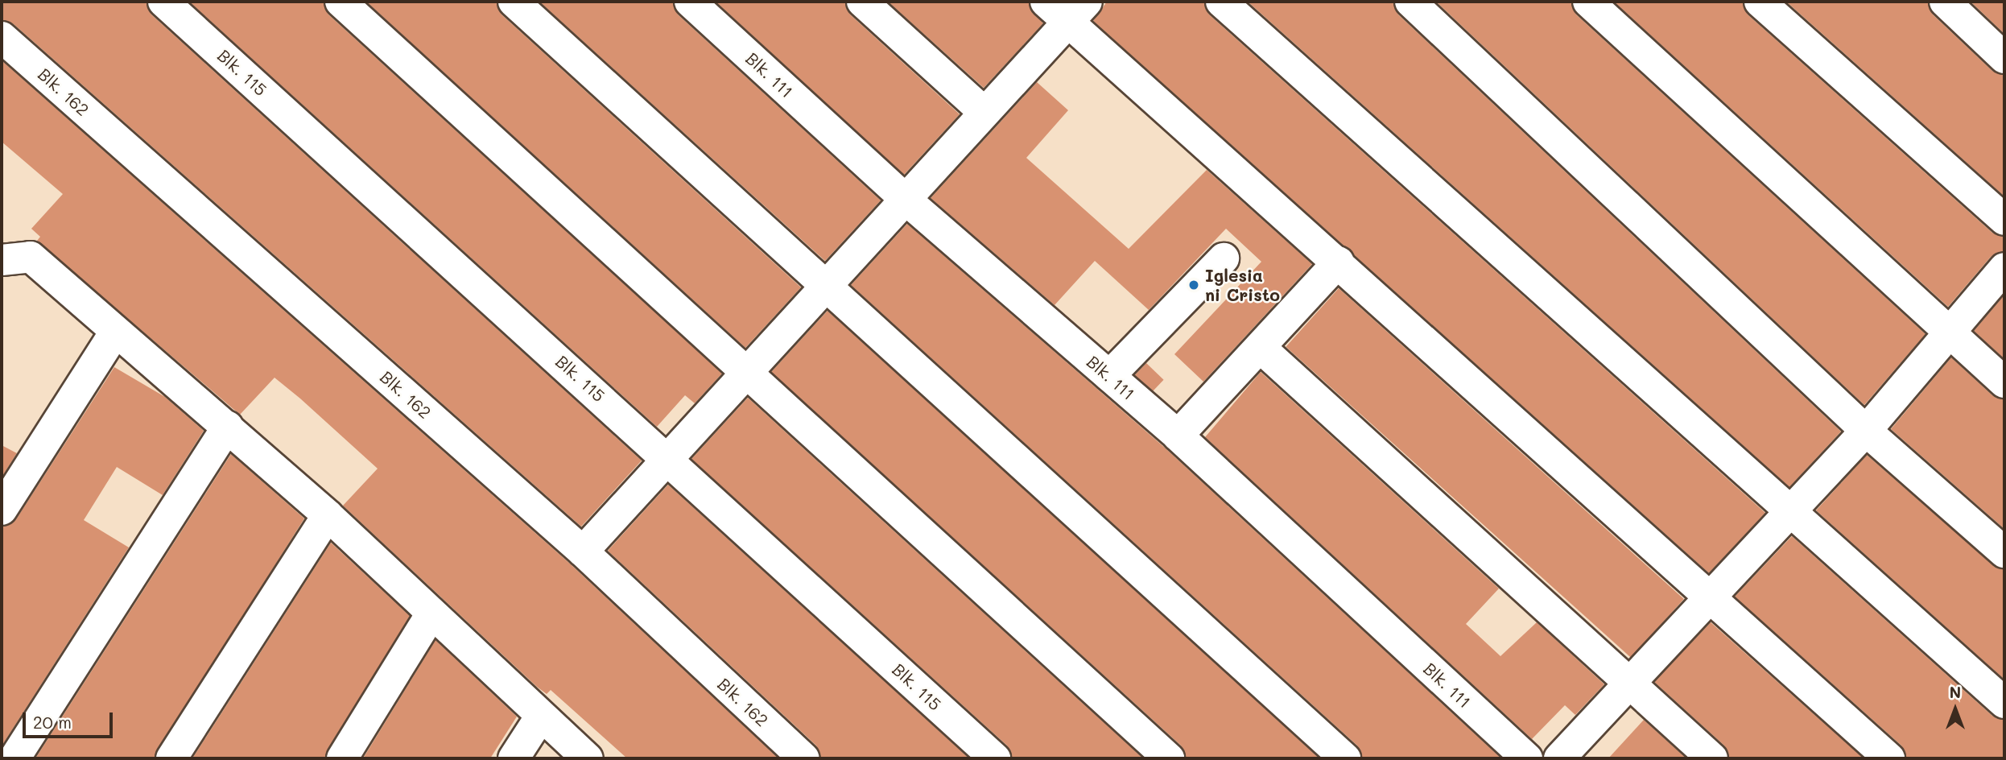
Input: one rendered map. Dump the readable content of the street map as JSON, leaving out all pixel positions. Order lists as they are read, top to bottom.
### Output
{
  "streets": {
    "street": ["Blk. 115", "Blk. 111", "Blk. 162"]
  },
  "places": ["Iglesia ni Cristo"],
  "scale_bar": "20 m",
  "north": "top"
}
